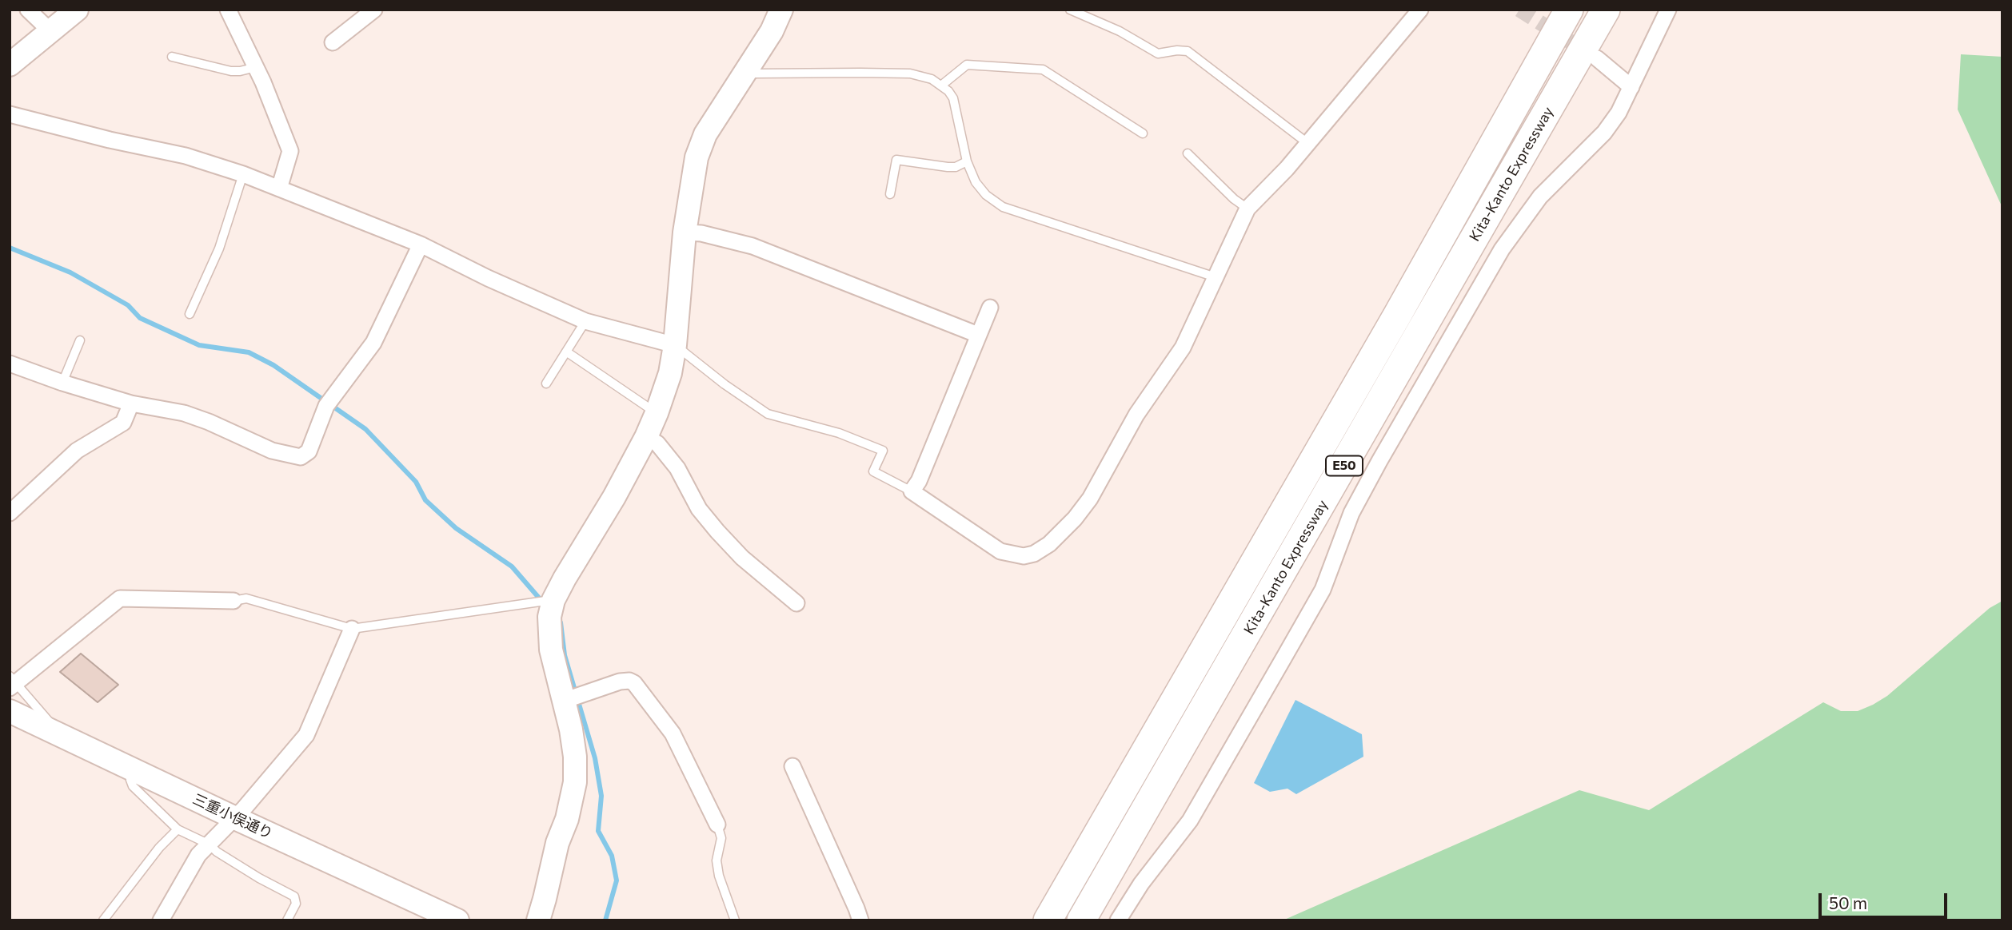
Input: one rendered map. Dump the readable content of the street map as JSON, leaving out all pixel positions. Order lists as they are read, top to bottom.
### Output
{
  "streets": {
    "highway": ["Kita-Kanto Expressway", "E50"],
    "street": ["三重小俣通り"]
  },
  "scale_bar": "50 m"
}
